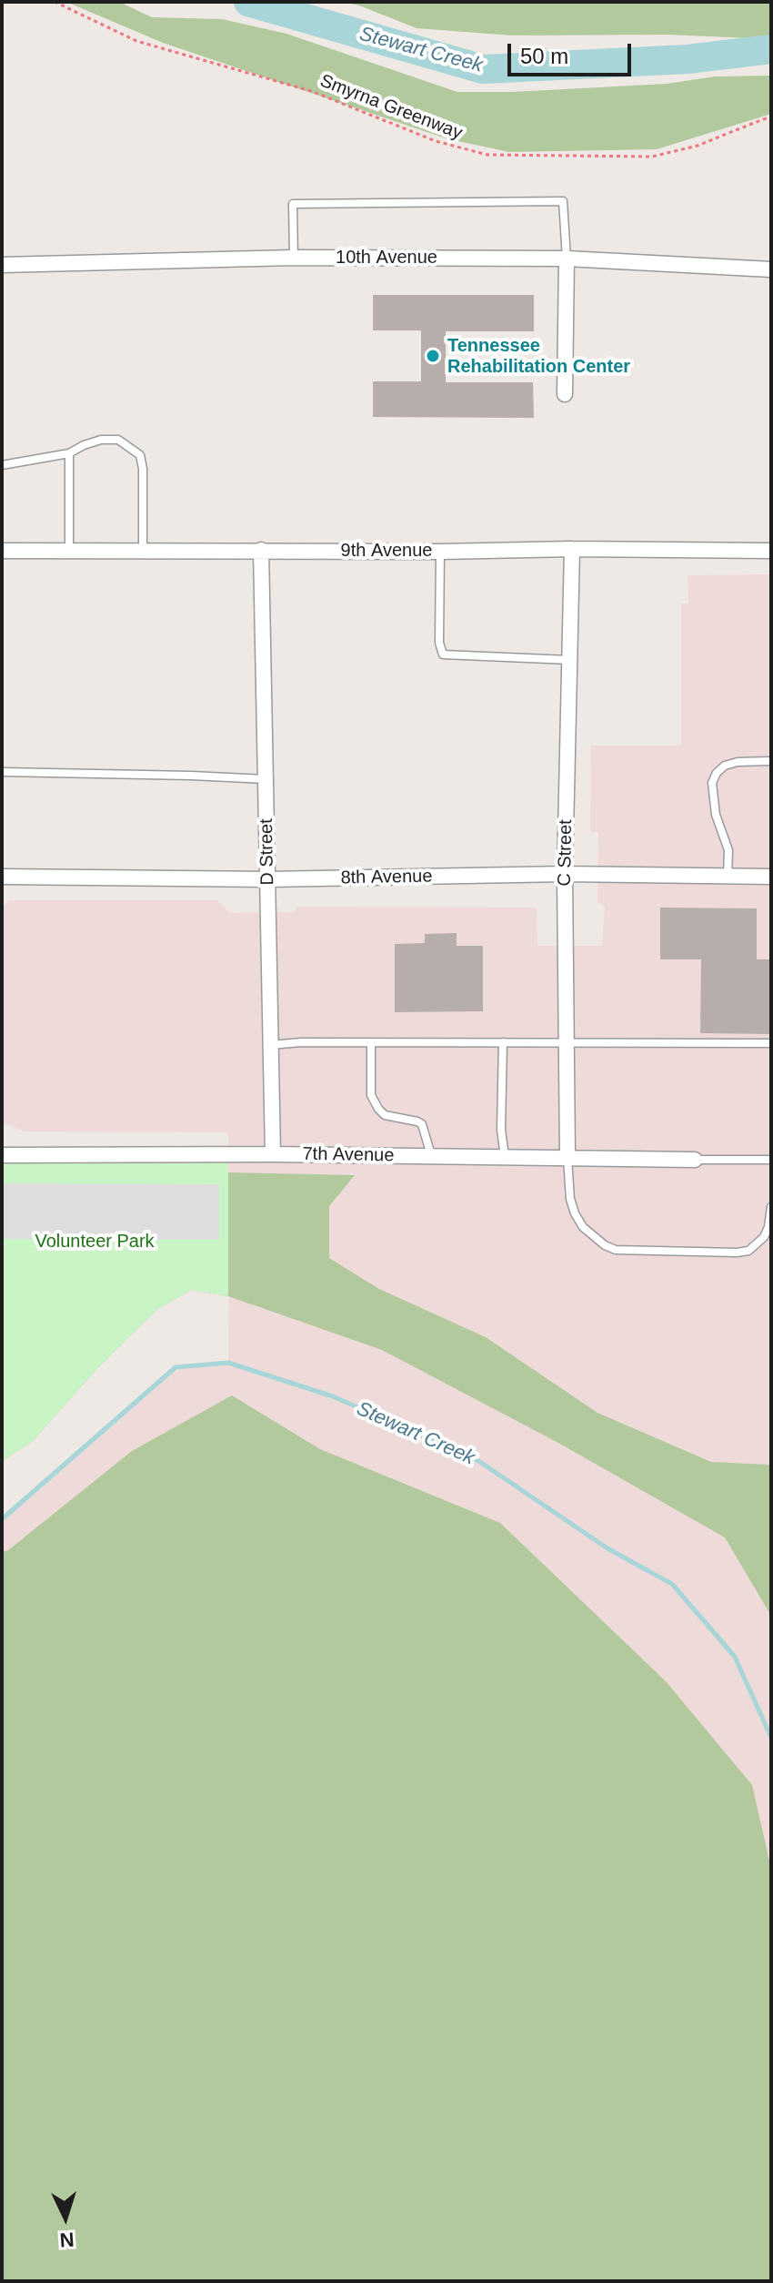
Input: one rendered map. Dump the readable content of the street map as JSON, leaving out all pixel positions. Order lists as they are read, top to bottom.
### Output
{
  "streets": {
    "street": [
      "10th Avenue",
      "9th Avenue",
      "D Street",
      "C Street",
      "8th Avenue",
      "7th Avenue"
    ],
    "path": ["Smyrna Greenway"]
  },
  "crossings": [
    ["9th Avenue", "D Street"],
    ["9th Avenue", "C Street"],
    ["D Street", "8th Avenue"],
    ["D Street", "7th Avenue"],
    ["C Street", "8th Avenue"],
    ["C Street", "7th Avenue"]
  ],
  "water": ["Stewart Creek"],
  "parks": ["Volunteer Park"],
  "places": ["Tennessee Rehabilitation Center"],
  "scale_bar": "50 m",
  "north": "bottom"
}
